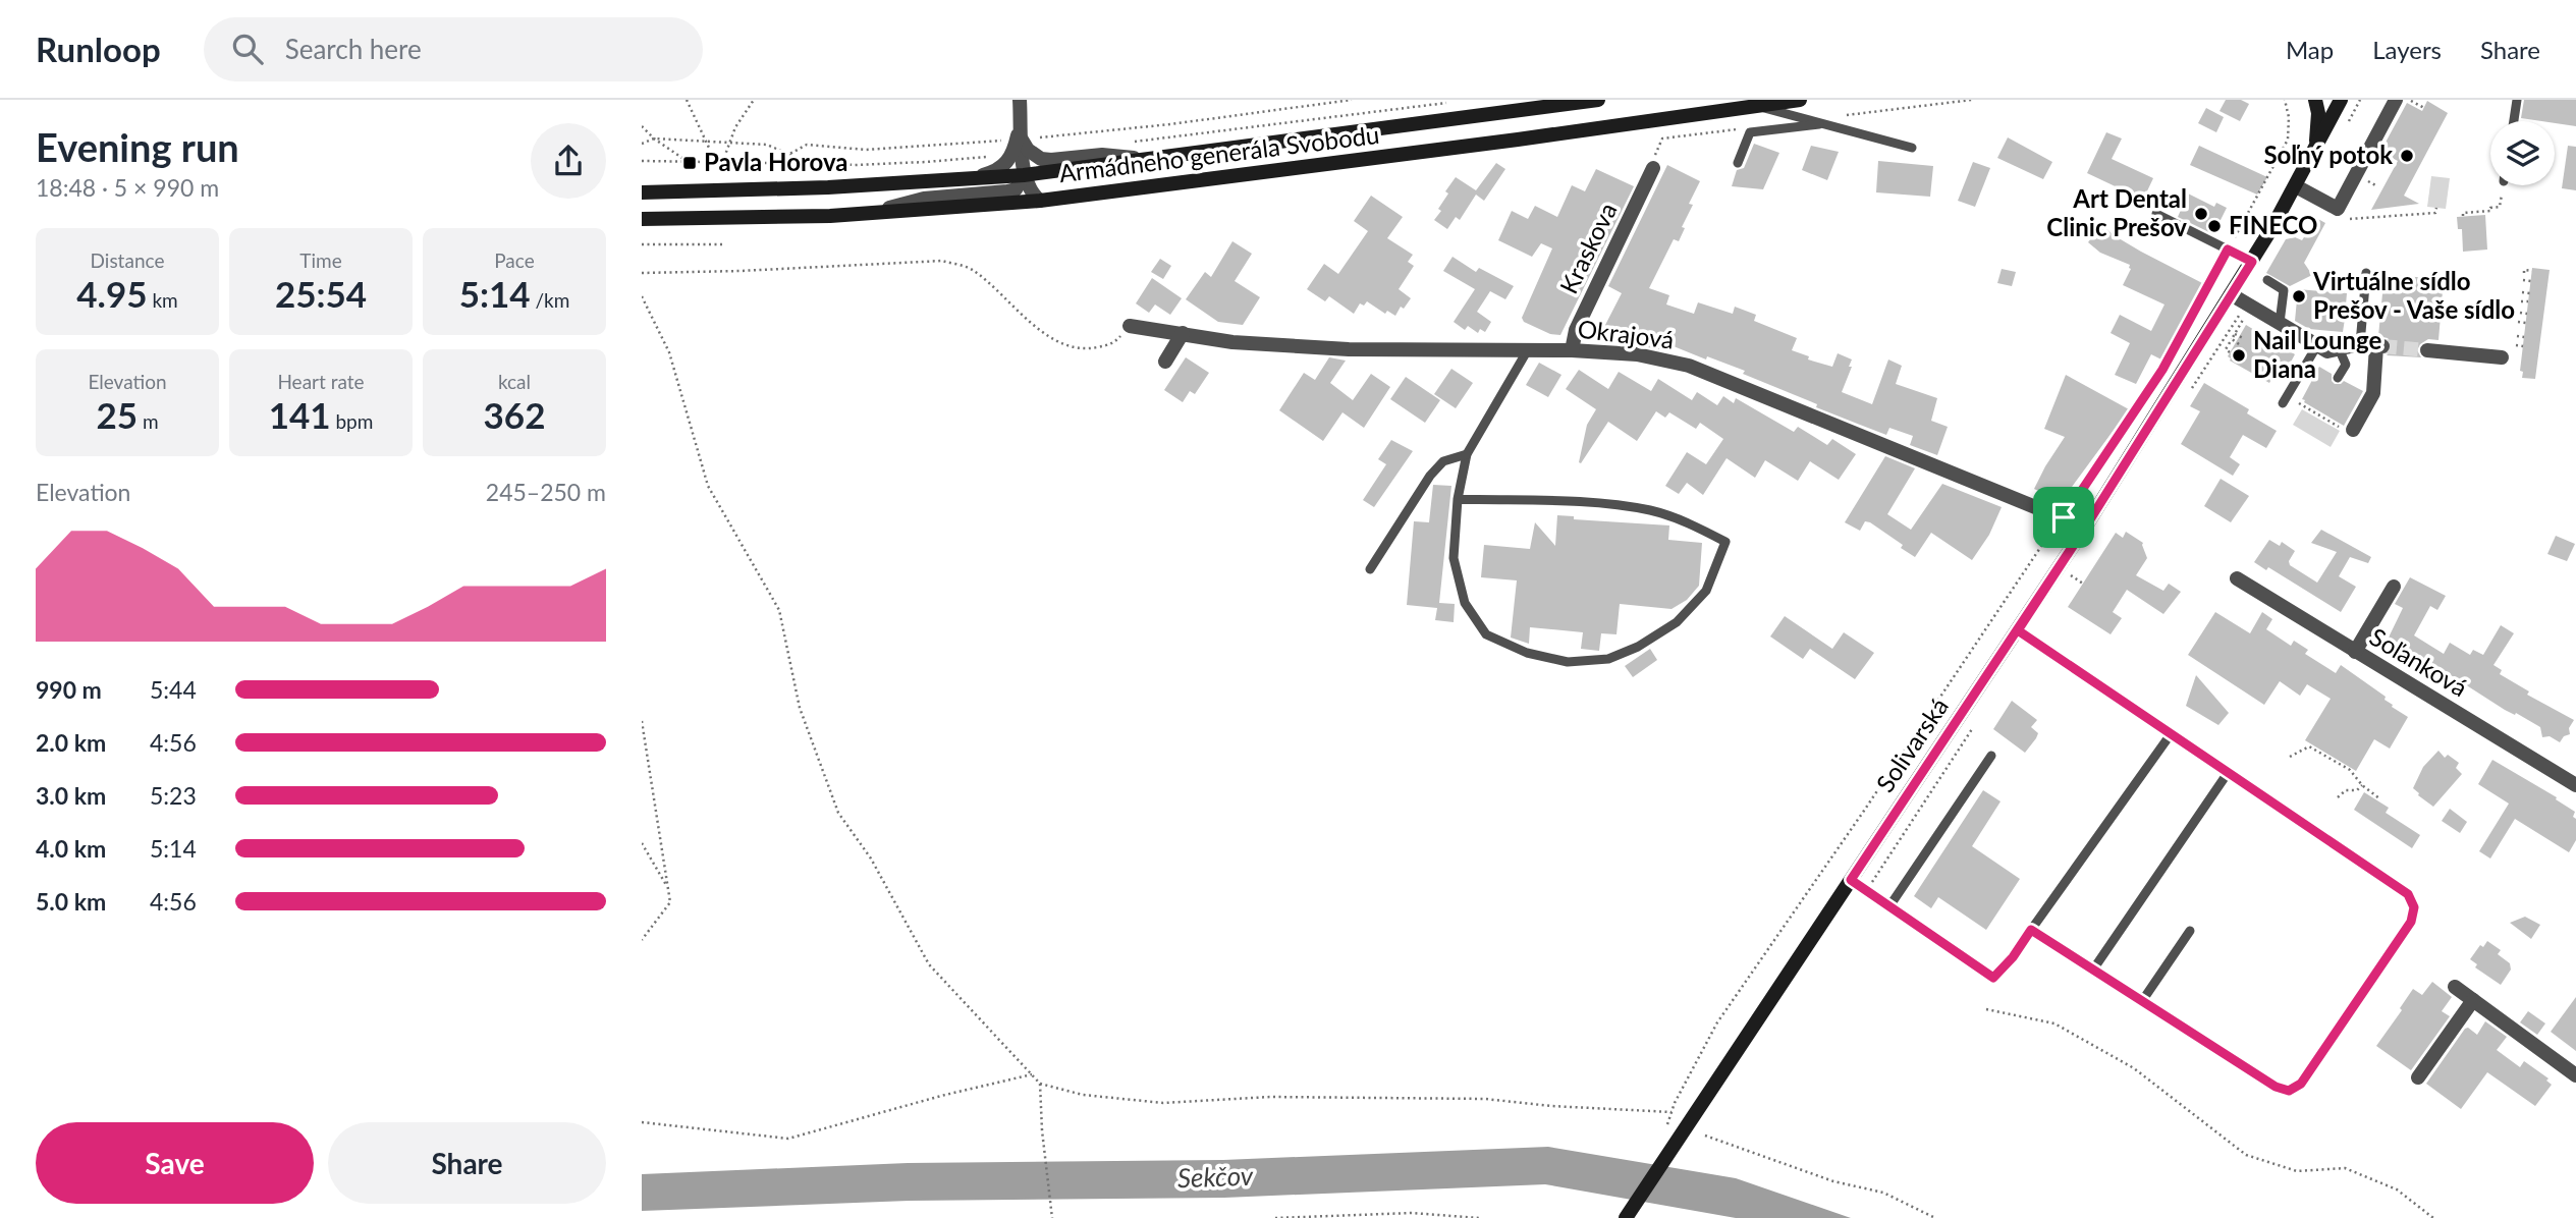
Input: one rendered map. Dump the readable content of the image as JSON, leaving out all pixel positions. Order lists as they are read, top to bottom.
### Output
{
  "streets": {
    "street": [
      "Armádneho generála Svobodu",
      "Kraskova",
      "Okrajová",
      "Soľanková",
      "Solivarská"
    ]
  },
  "crossings": [
    ["Kraskova", "Okrajová"],
    ["Okrajová", "Solivarská"]
  ],
  "water": ["Sekčov"],
  "places": {
    "other": [
      "Soľný potok",
      "Art Dental Clinic Prešov",
      "FINECO",
      "Virtuálne sídlo Prešov - Vaše sídlo",
      "Nail Lounge Diana"
    ],
    "transit": ["Pavla Horova"]
  },
  "page": {
    "header": "Runloop",
    "search": "Search here",
    "nav": ["Map", "Layers", "Share"],
    "heading": ["Evening run", "18:48 · 5 × 990 m"],
    "stats": [
      ["Distance", "4.95 km"],
      ["Time", "25:54"],
      ["Pace", "5:14 /km"],
      ["Elevation", "25 m"],
      ["Heart rate", "141 bpm"],
      ["kcal", "362"]
    ],
    "chart": ["Elevation", "245–250 m"],
    "list": [
      {
        "name": "990 m",
        "note": "5:44"
      },
      {
        "name": "2.0 km",
        "note": "4:56"
      },
      {
        "name": "3.0 km",
        "note": "5:23"
      },
      {
        "name": "4.0 km",
        "note": "5:14"
      },
      {
        "name": "5.0 km",
        "note": "4:56"
      }
    ],
    "buttons": ["Save", "Share"]
  }
}
